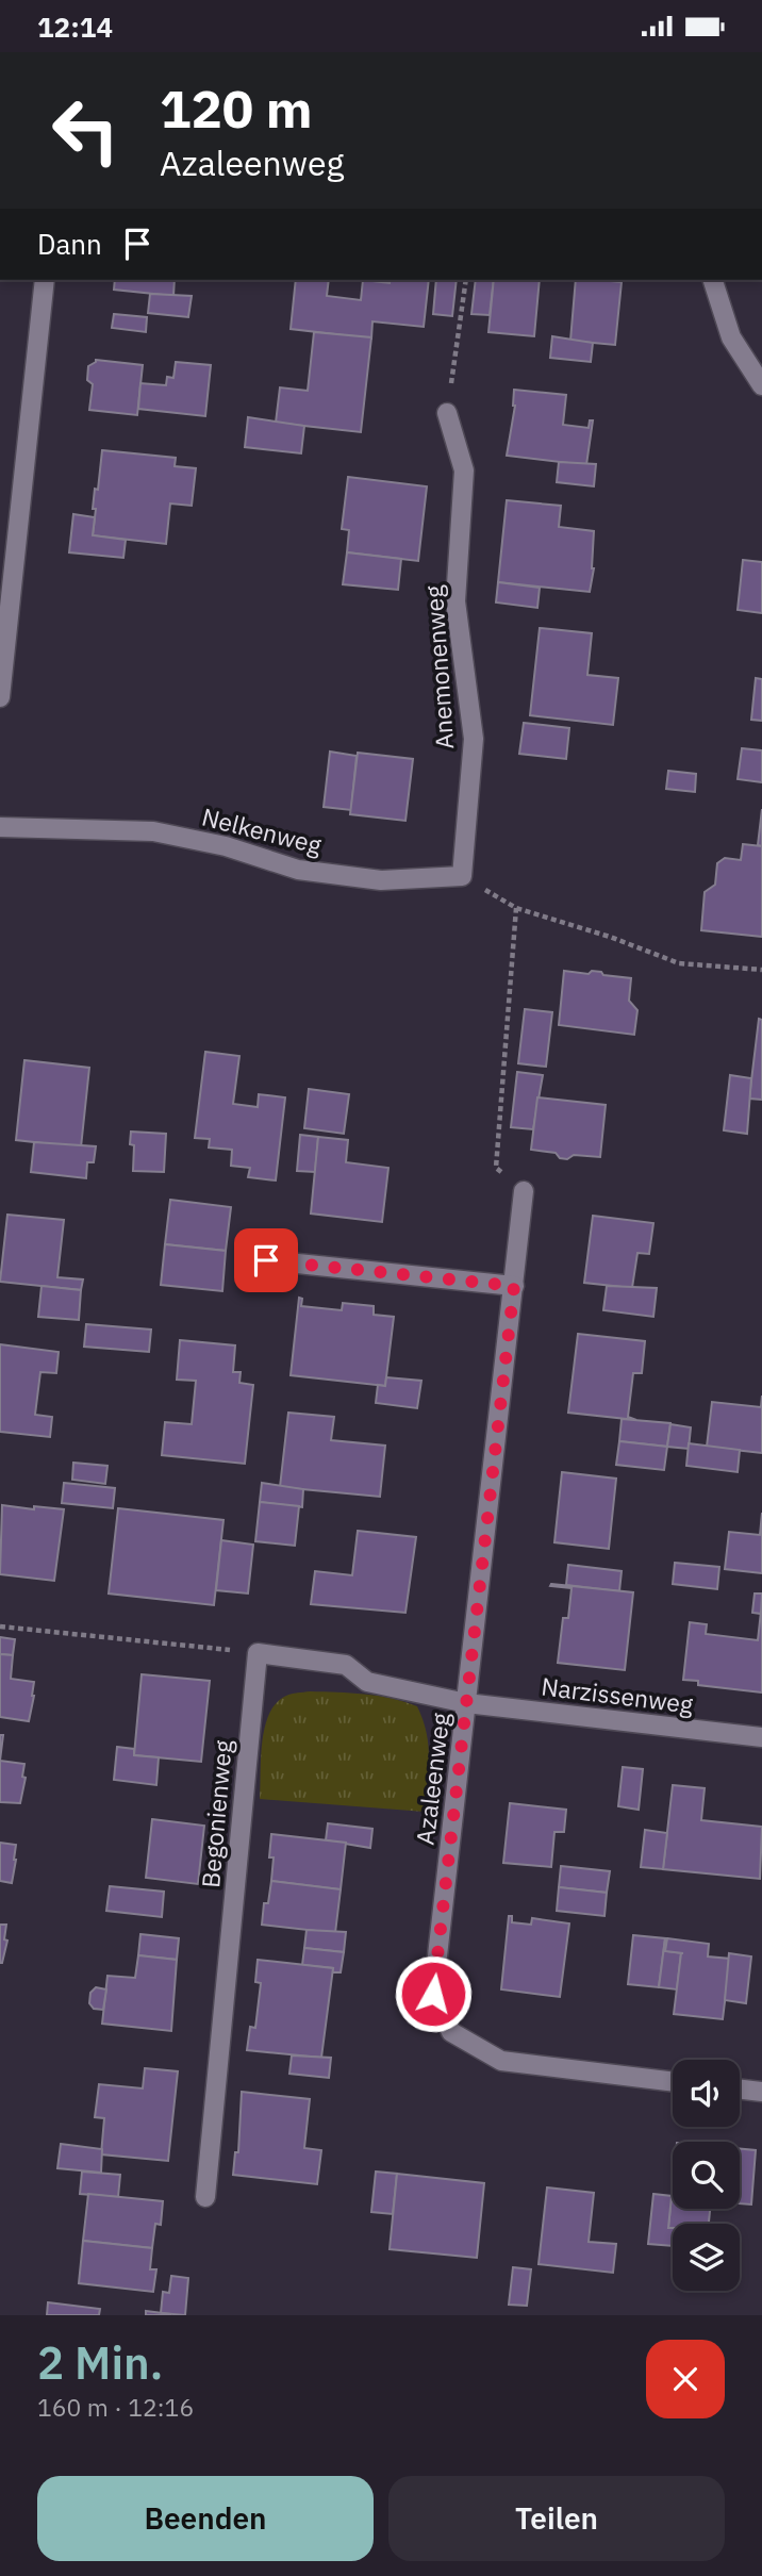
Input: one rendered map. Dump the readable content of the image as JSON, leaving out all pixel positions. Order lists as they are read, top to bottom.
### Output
{
  "streets": {
    "street": [
      "Anemonenweg",
      "Nelkenweg",
      "Narzissenweg",
      "Azaleenweg",
      "Begonienweg"
    ]
  },
  "crossings": [
    ["Anemonenweg", "Nelkenweg"],
    ["Narzissenweg", "Azaleenweg"]
  ],
  "page": {
    "status": "12:14",
    "turn": ["120 m", "Azaleenweg"],
    "then": "Dann",
    "heading": ["2 Min.", "160 m · 12:16"],
    "buttons": ["Beenden", "Teilen"]
  }
}
